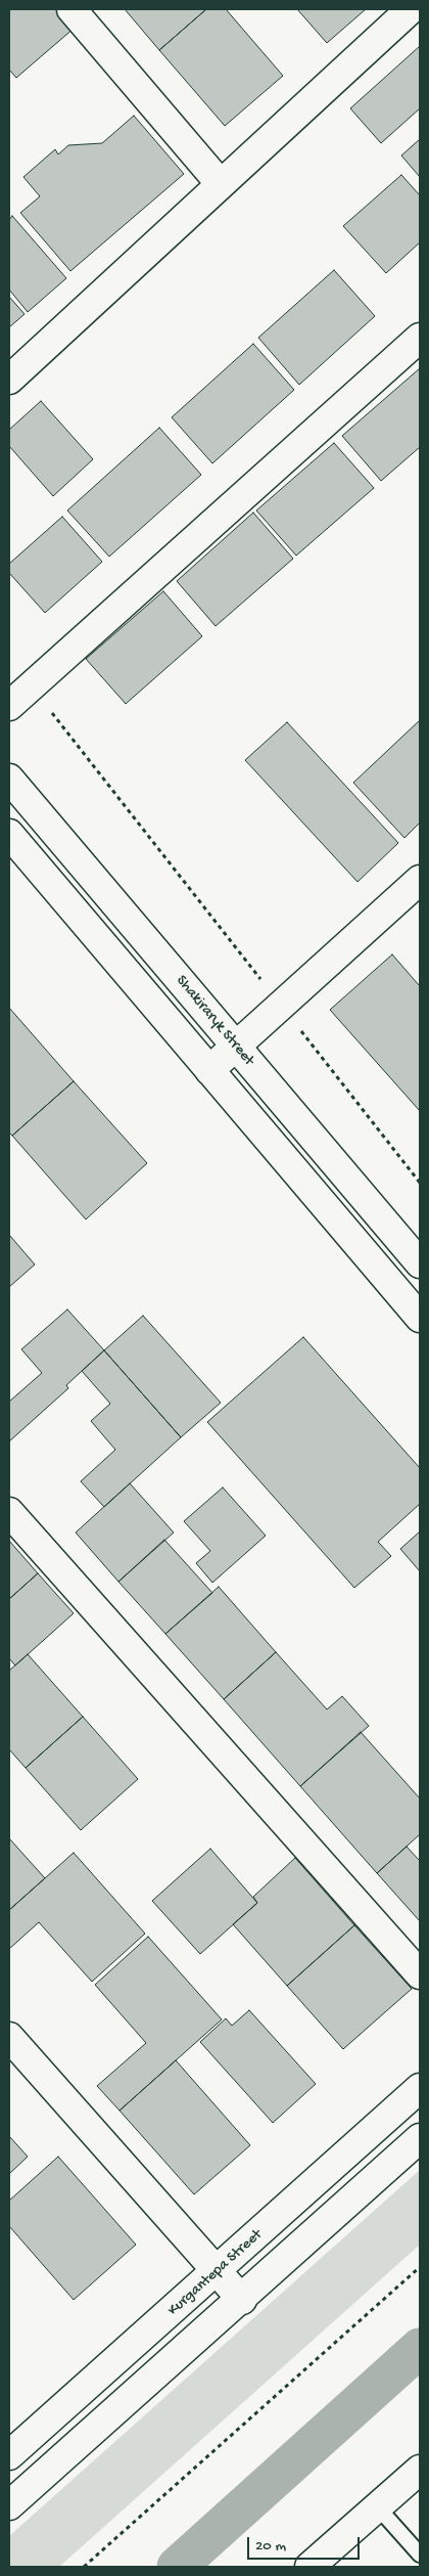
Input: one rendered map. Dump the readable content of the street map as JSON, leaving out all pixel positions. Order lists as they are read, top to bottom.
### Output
{
  "streets": {
    "street": ["Shakiraryk Street", "Kurgantepa Street"]
  },
  "scale_bar": "20 m"
}
